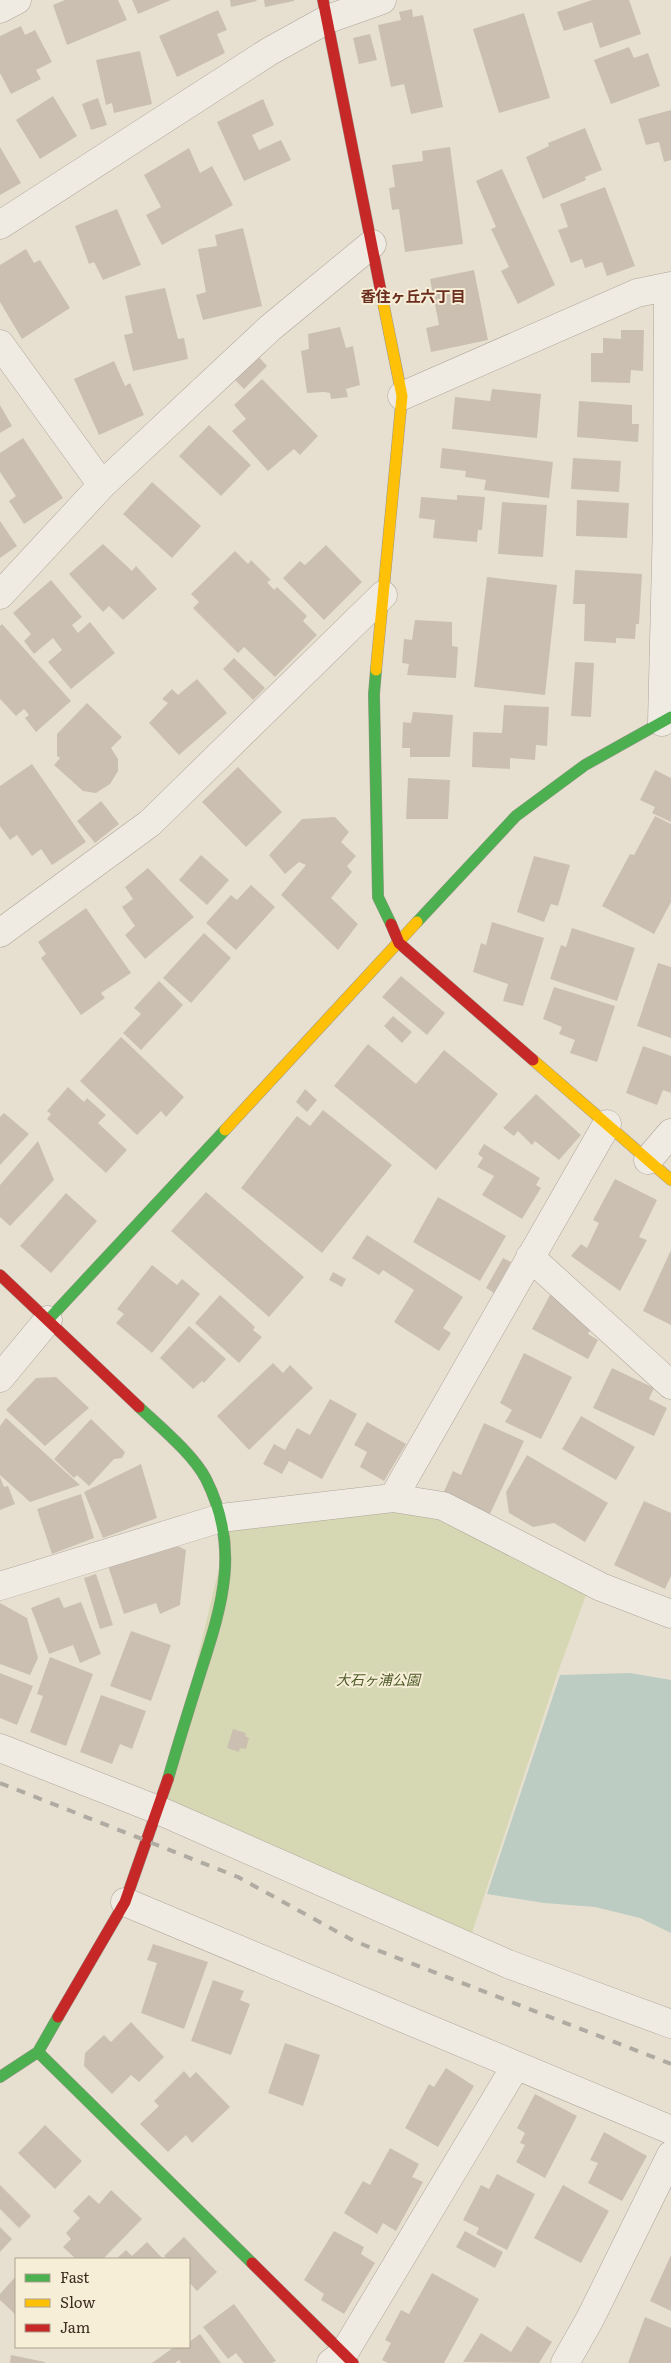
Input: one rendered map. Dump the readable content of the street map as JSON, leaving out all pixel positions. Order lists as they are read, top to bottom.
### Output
{
  "districts": ["香住ヶ丘六丁目"],
  "parks": ["大石ヶ浦公園"],
  "legend": ["Fast", "Slow", "Jam"]
}
